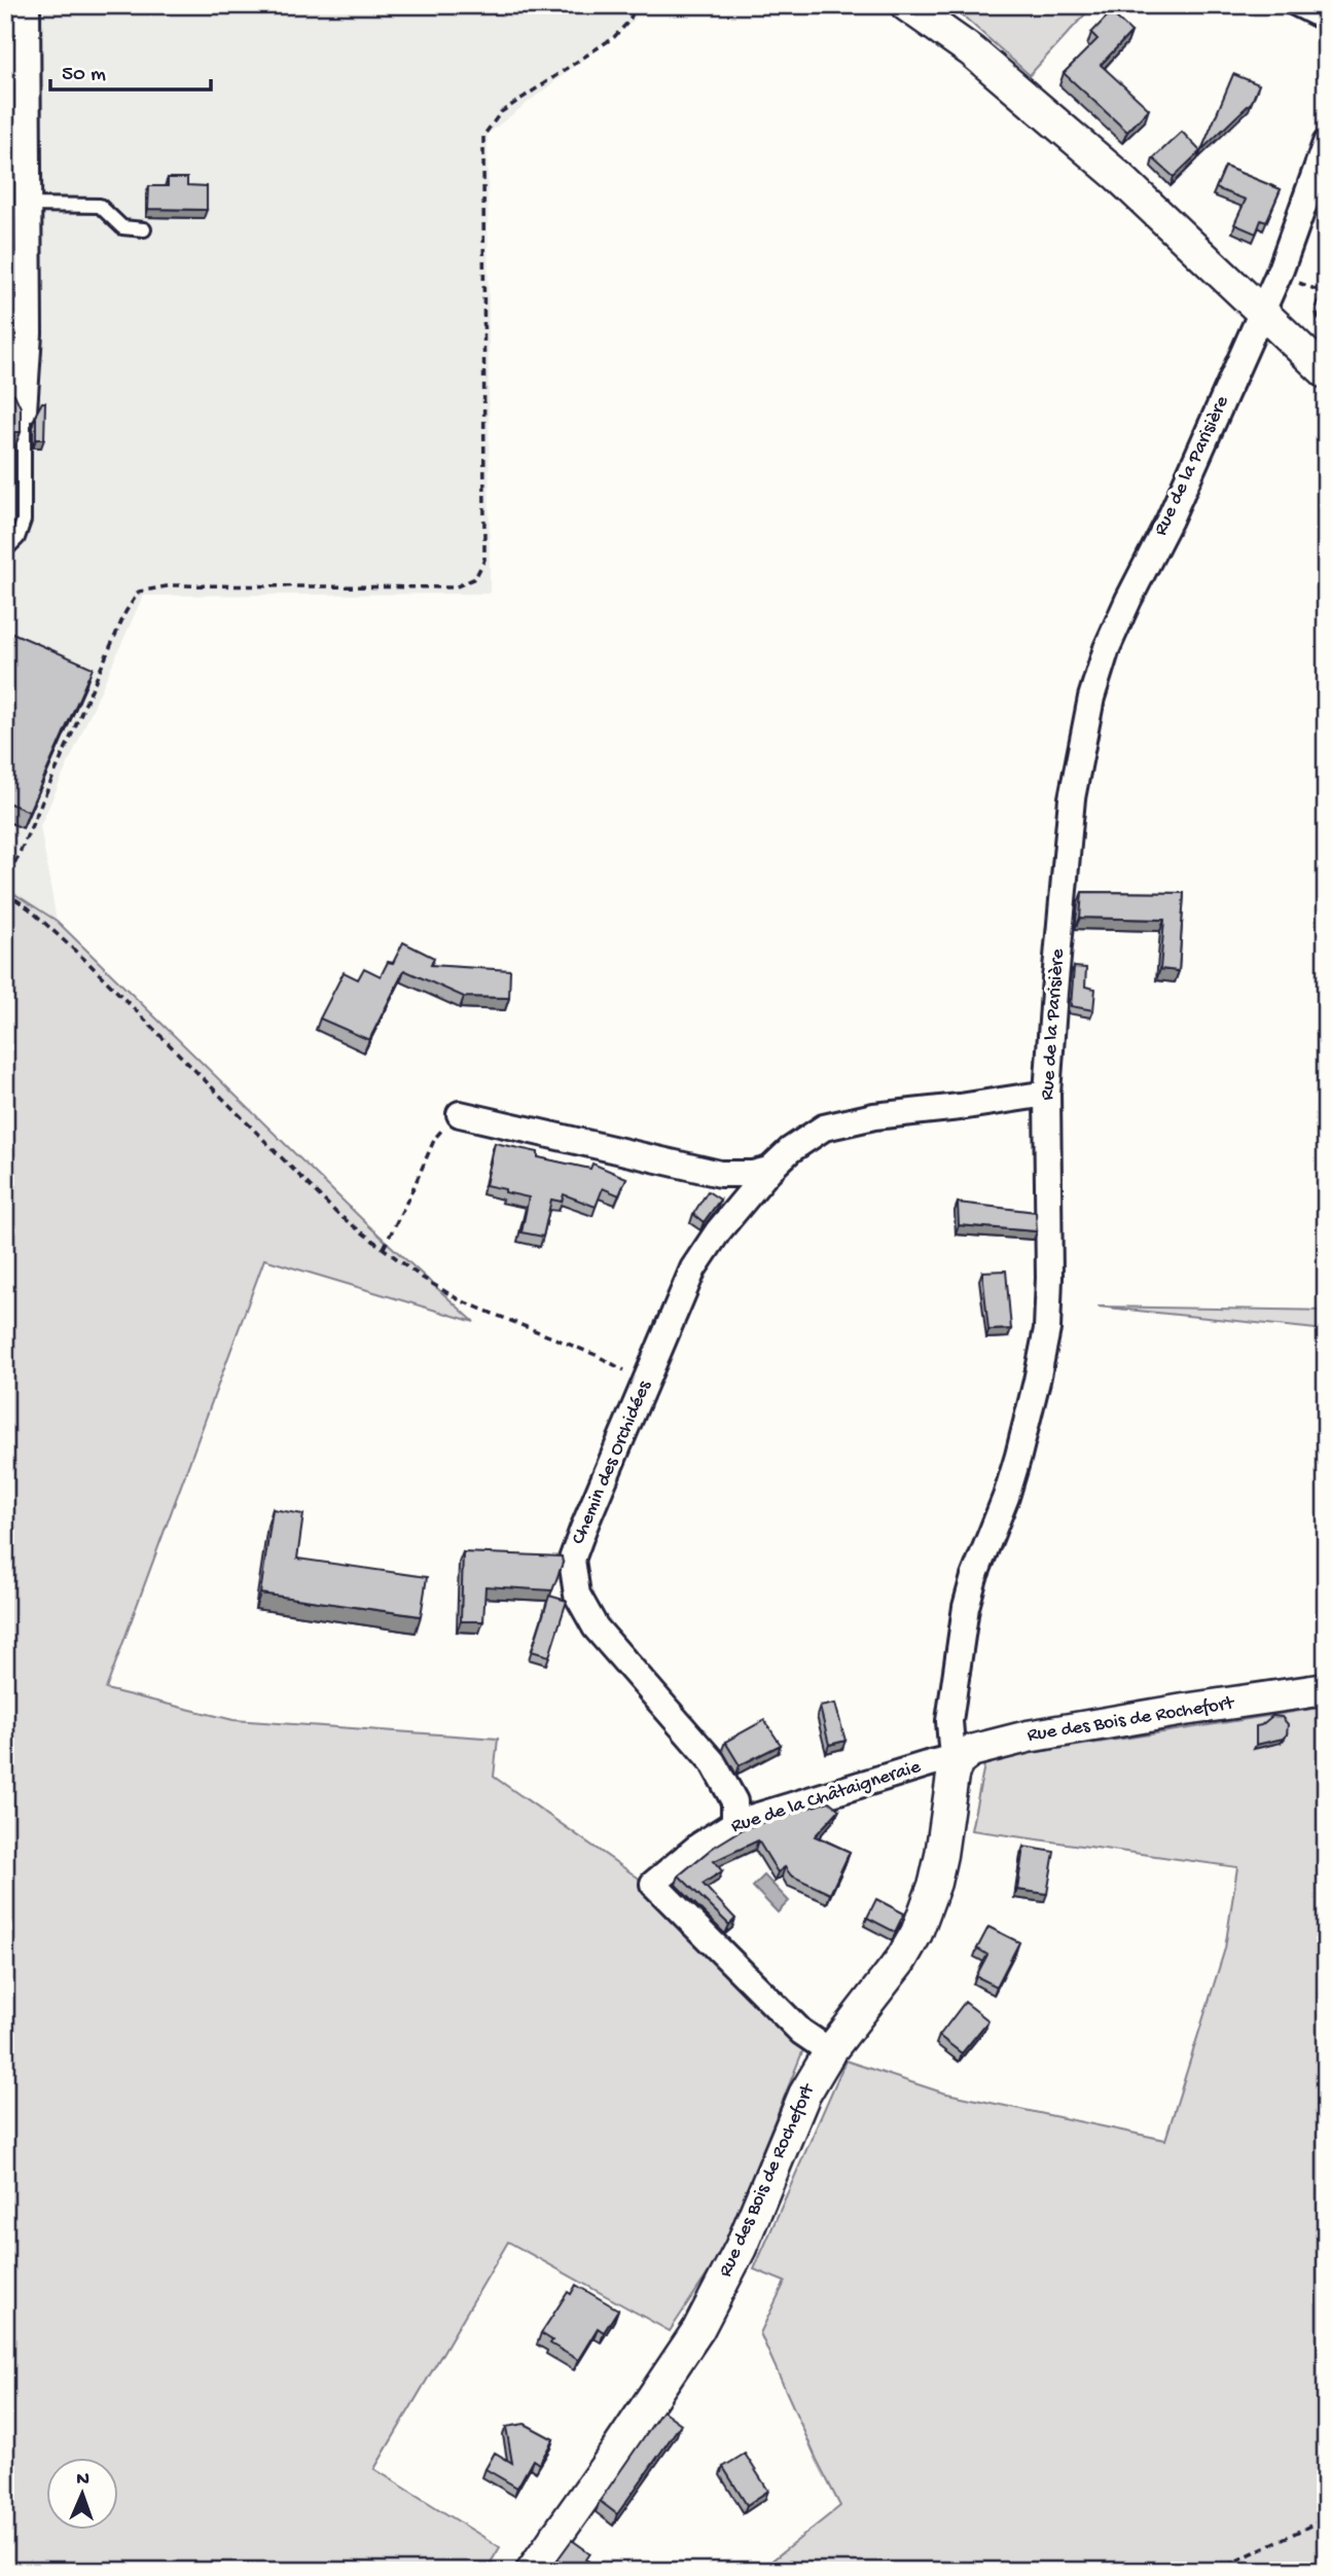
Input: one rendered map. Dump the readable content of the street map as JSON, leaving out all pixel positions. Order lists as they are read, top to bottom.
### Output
{
  "streets": {
    "street": [
      "Rue de la Parisière",
      "Chemin des Orchidées",
      "Rue des Bois de Rochefort",
      "Rue de la Châtaigneraie"
    ]
  },
  "crossings": [
    ["Rue de la Parisière", "Chemin des Orchidées"],
    ["Rue de la Parisière", "Rue des Bois de Rochefort"],
    ["Rue de la Parisière", "Rue de la Châtaigneraie"],
    ["Chemin des Orchidées", "Rue de la Châtaigneraie"],
    ["Rue des Bois de Rochefort", "Rue de la Châtaigneraie"]
  ],
  "scale_bar": "50 m",
  "north": "top"
}
